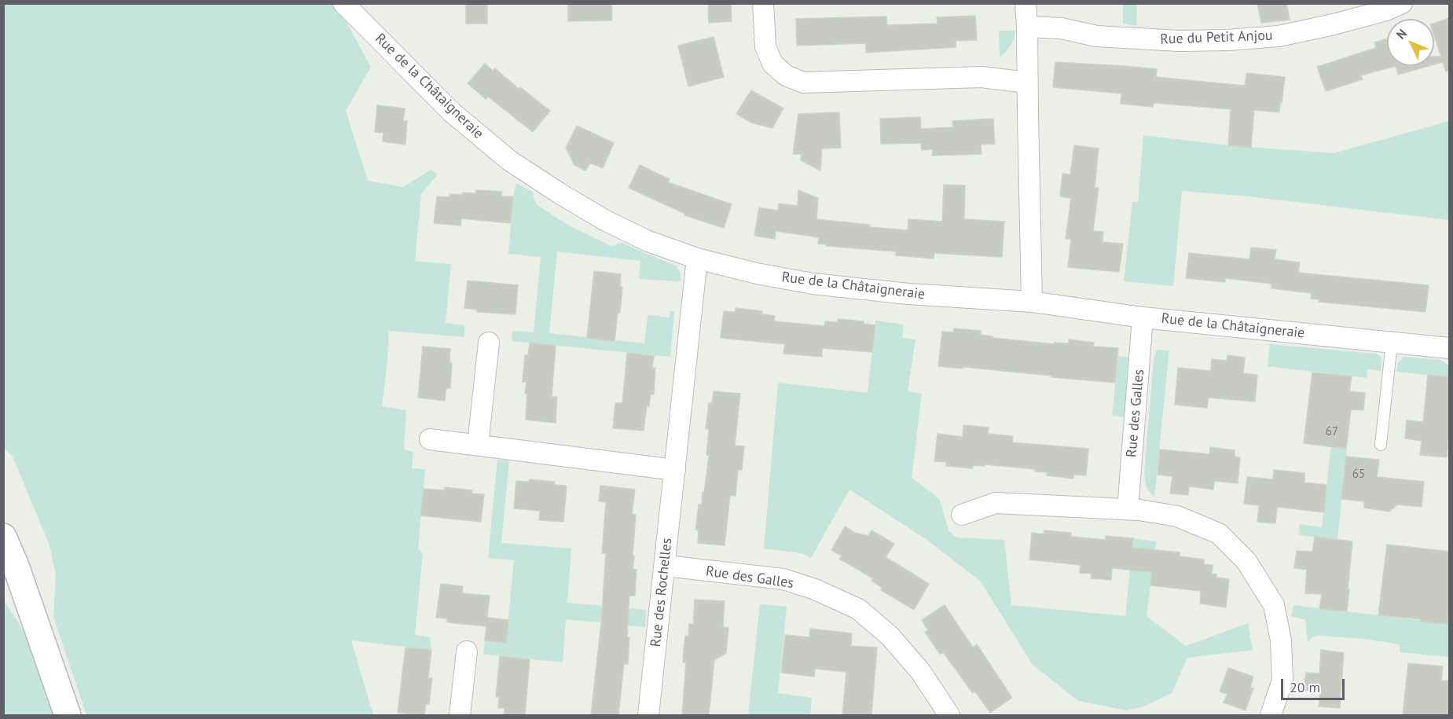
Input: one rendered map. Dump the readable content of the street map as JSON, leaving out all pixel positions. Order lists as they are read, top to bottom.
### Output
{
  "streets": {
    "street": [
      "Rue du Petit Anjou",
      "Rue de la Châtaigneraie",
      "Rue des Galles",
      "Rue des Rochelles"
    ]
  },
  "crossings": [
    ["Rue de la Châtaigneraie", "Rue des Galles"],
    ["Rue de la Châtaigneraie", "Rue des Rochelles"],
    ["Rue des Galles", "Rue des Rochelles"]
  ],
  "house_numbers": ["67", "65"],
  "scale_bar": "20 m",
  "north": "top left"
}
